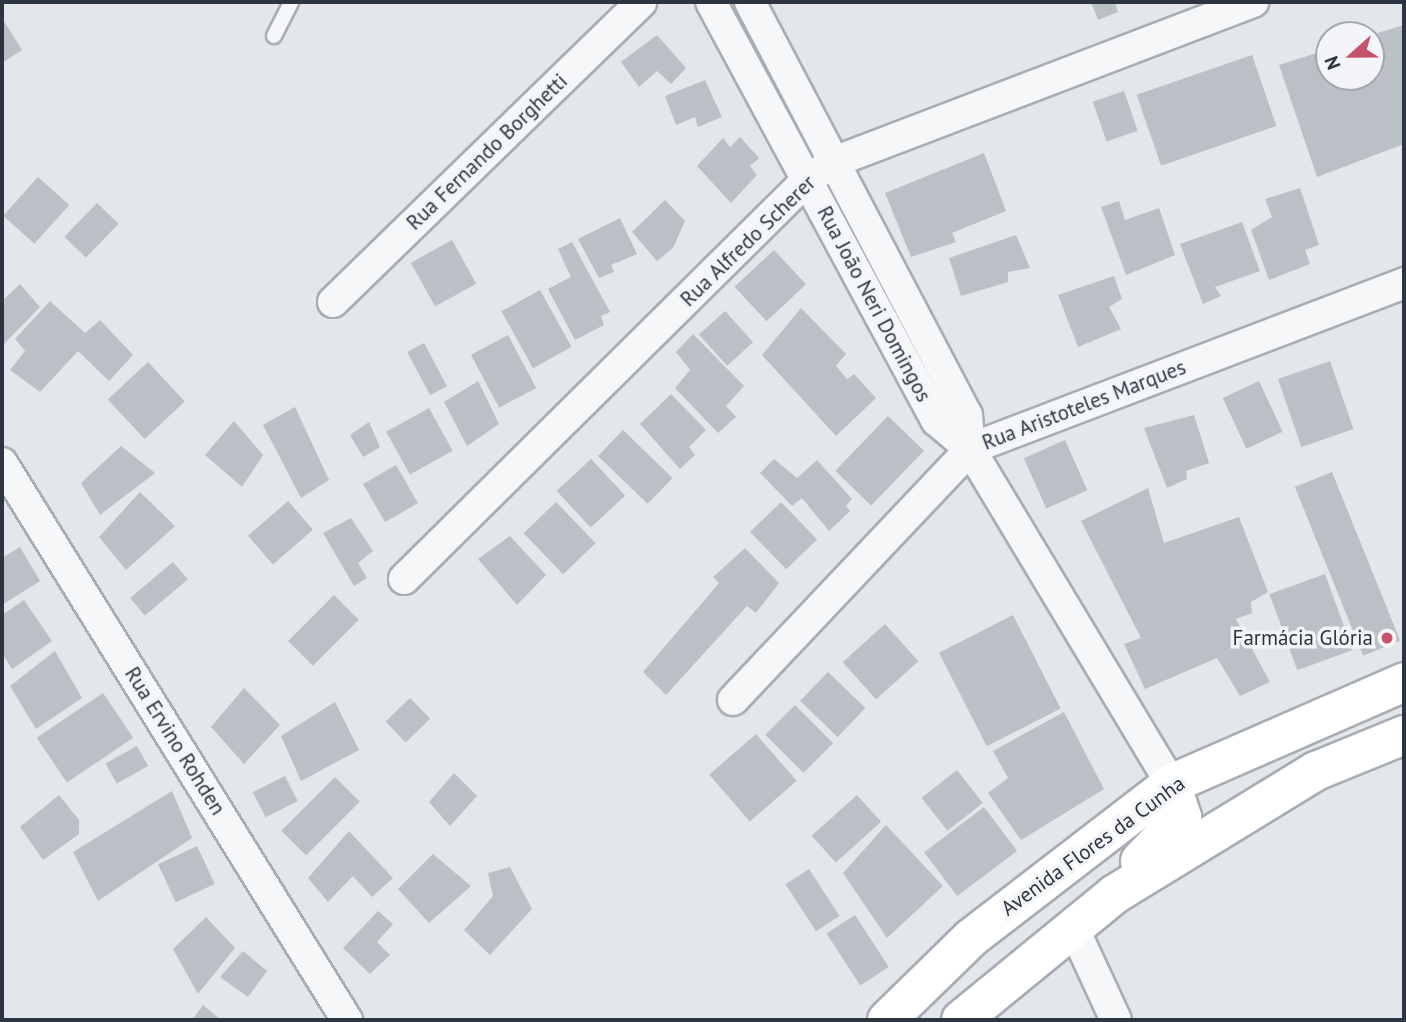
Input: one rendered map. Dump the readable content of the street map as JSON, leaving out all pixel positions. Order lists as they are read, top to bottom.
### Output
{
  "streets": {
    "main road": ["Avenida Flores da Cunha"],
    "street": [
      "Rua Fernando Borghetti",
      "Rua Alfredo Scherer",
      "Rua João Neri Domingos",
      "Rua Aristoteles Marques",
      "Rua Ervino Rohden"
    ]
  },
  "crossings": [
    ["Rua Alfredo Scherer", "Rua João Neri Domingos"],
    ["Rua João Neri Domingos", "Rua Aristoteles Marques"],
    ["Rua João Neri Domingos", "Avenida Flores da Cunha"]
  ],
  "places": ["Farmácia Glória"],
  "north": "left"
}
